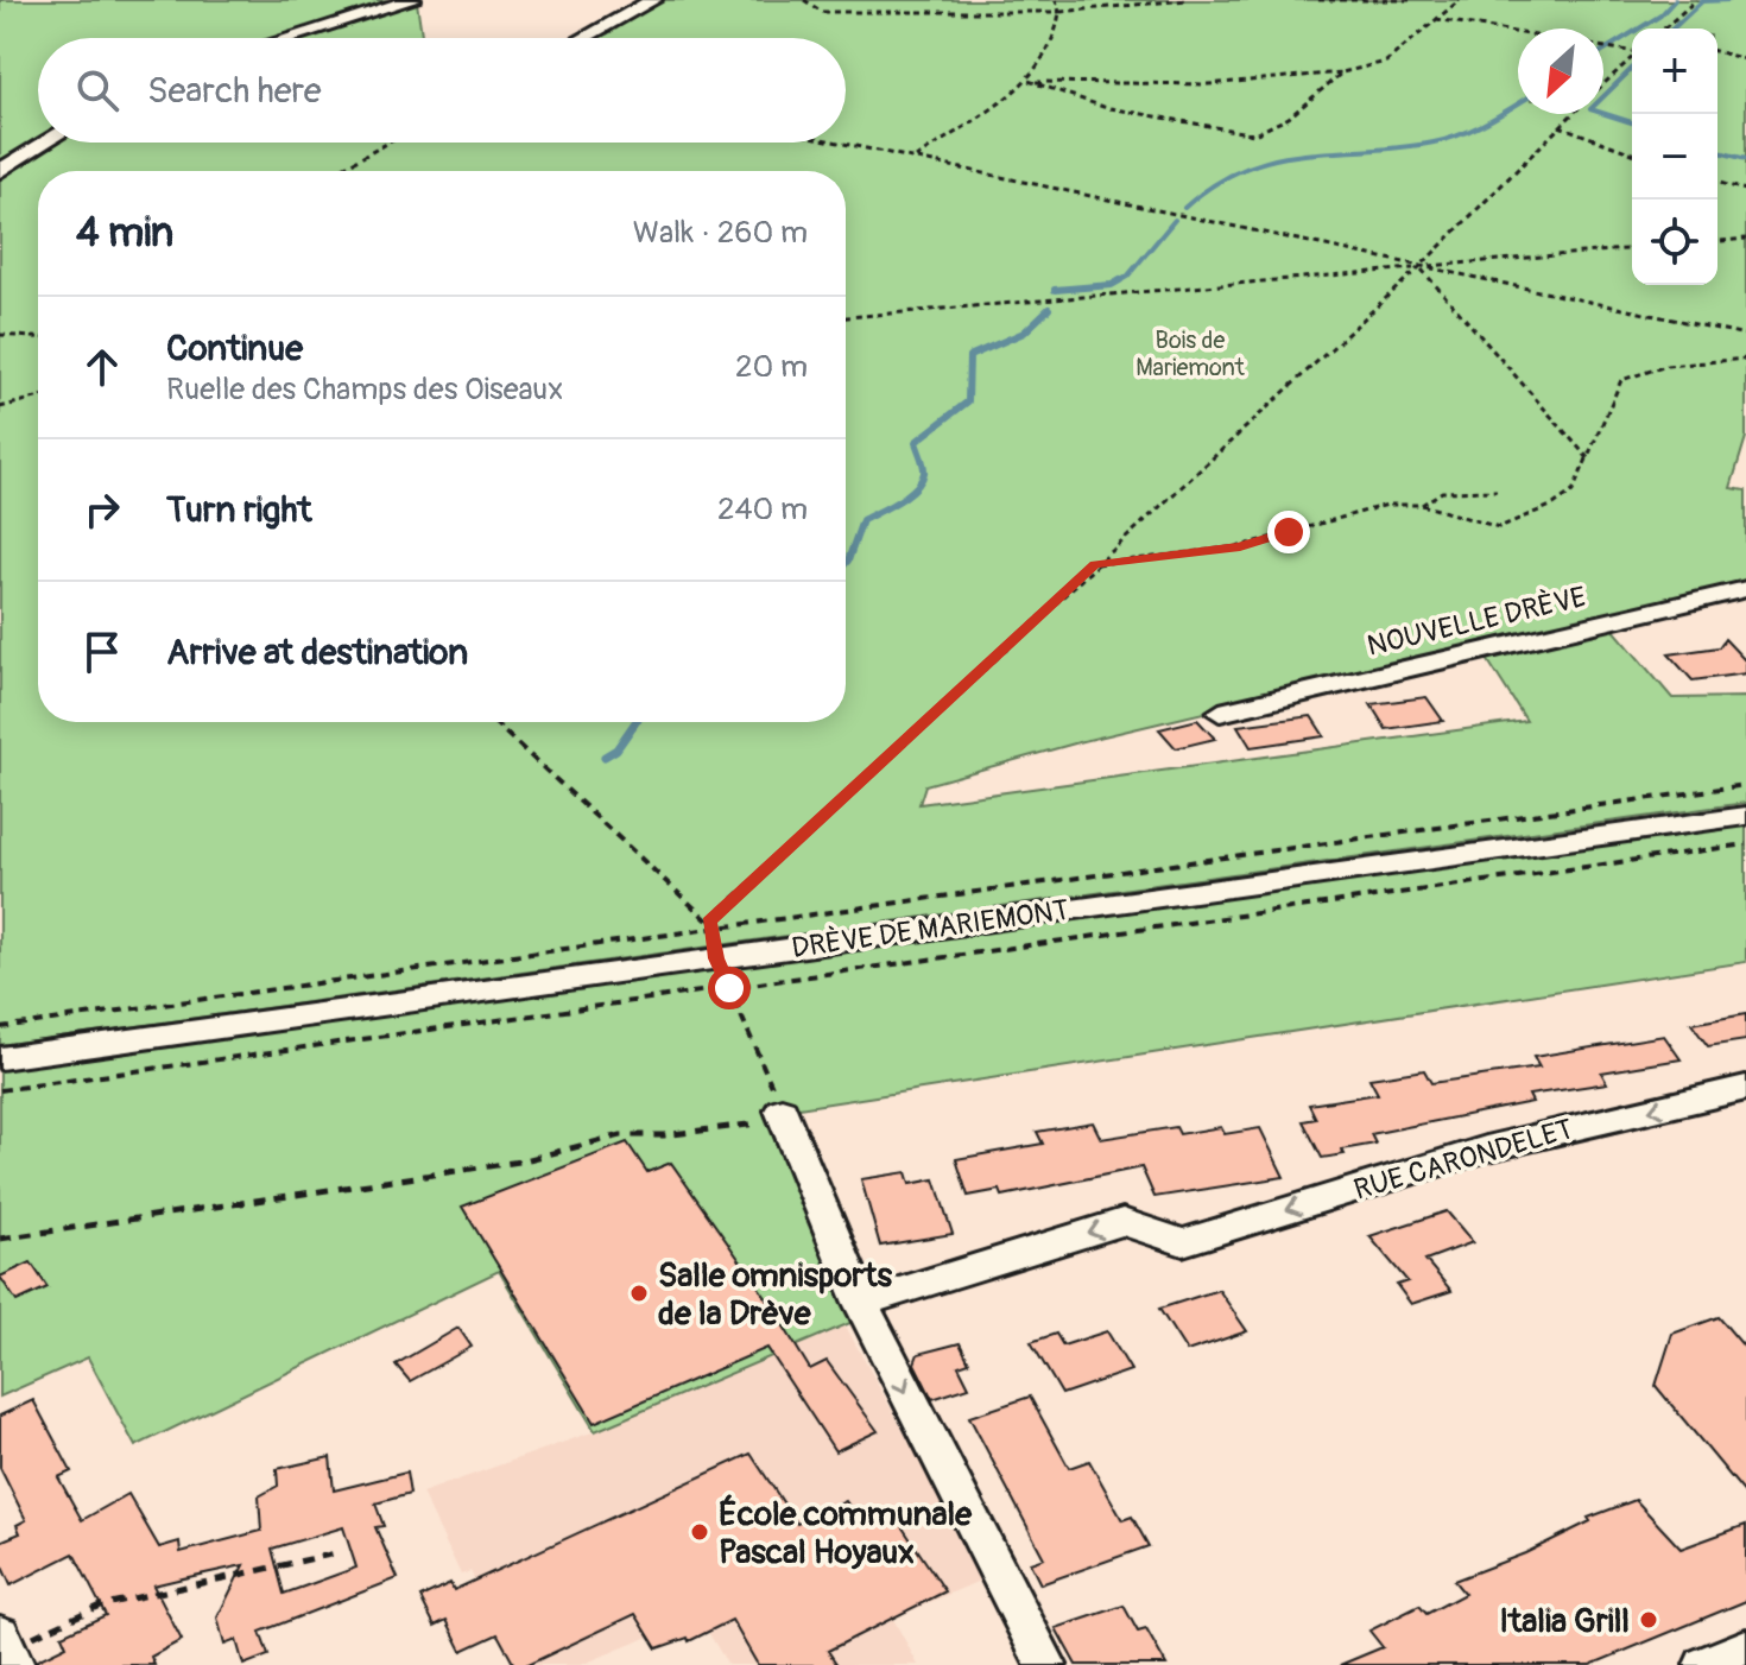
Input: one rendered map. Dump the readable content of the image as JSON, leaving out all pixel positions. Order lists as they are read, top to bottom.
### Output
{
  "streets": {
    "street": ["NOUVELLE DRÈVE", "DRÈVE DE MARIEMONT", "RUE CARONDELET"]
  },
  "one_way": ["RUE CARONDELET"],
  "parks": ["Bois de Mariemont"],
  "places": ["Salle omnisports de la Drève", "École communale Pascal Hoyaux", "Italia Grill"],
  "north": "bottom left",
  "page": {
    "map_buttons": ["+", "−"],
    "search": "Search here",
    "heading": ["4 min", "Walk · 260 m"],
    "list": [
      ["Continue", "Ruelle des Champs des Oiseaux", "20 m"],
      ["Turn right", "240 m"],
      "Arrive at destination"
    ]
  }
}
